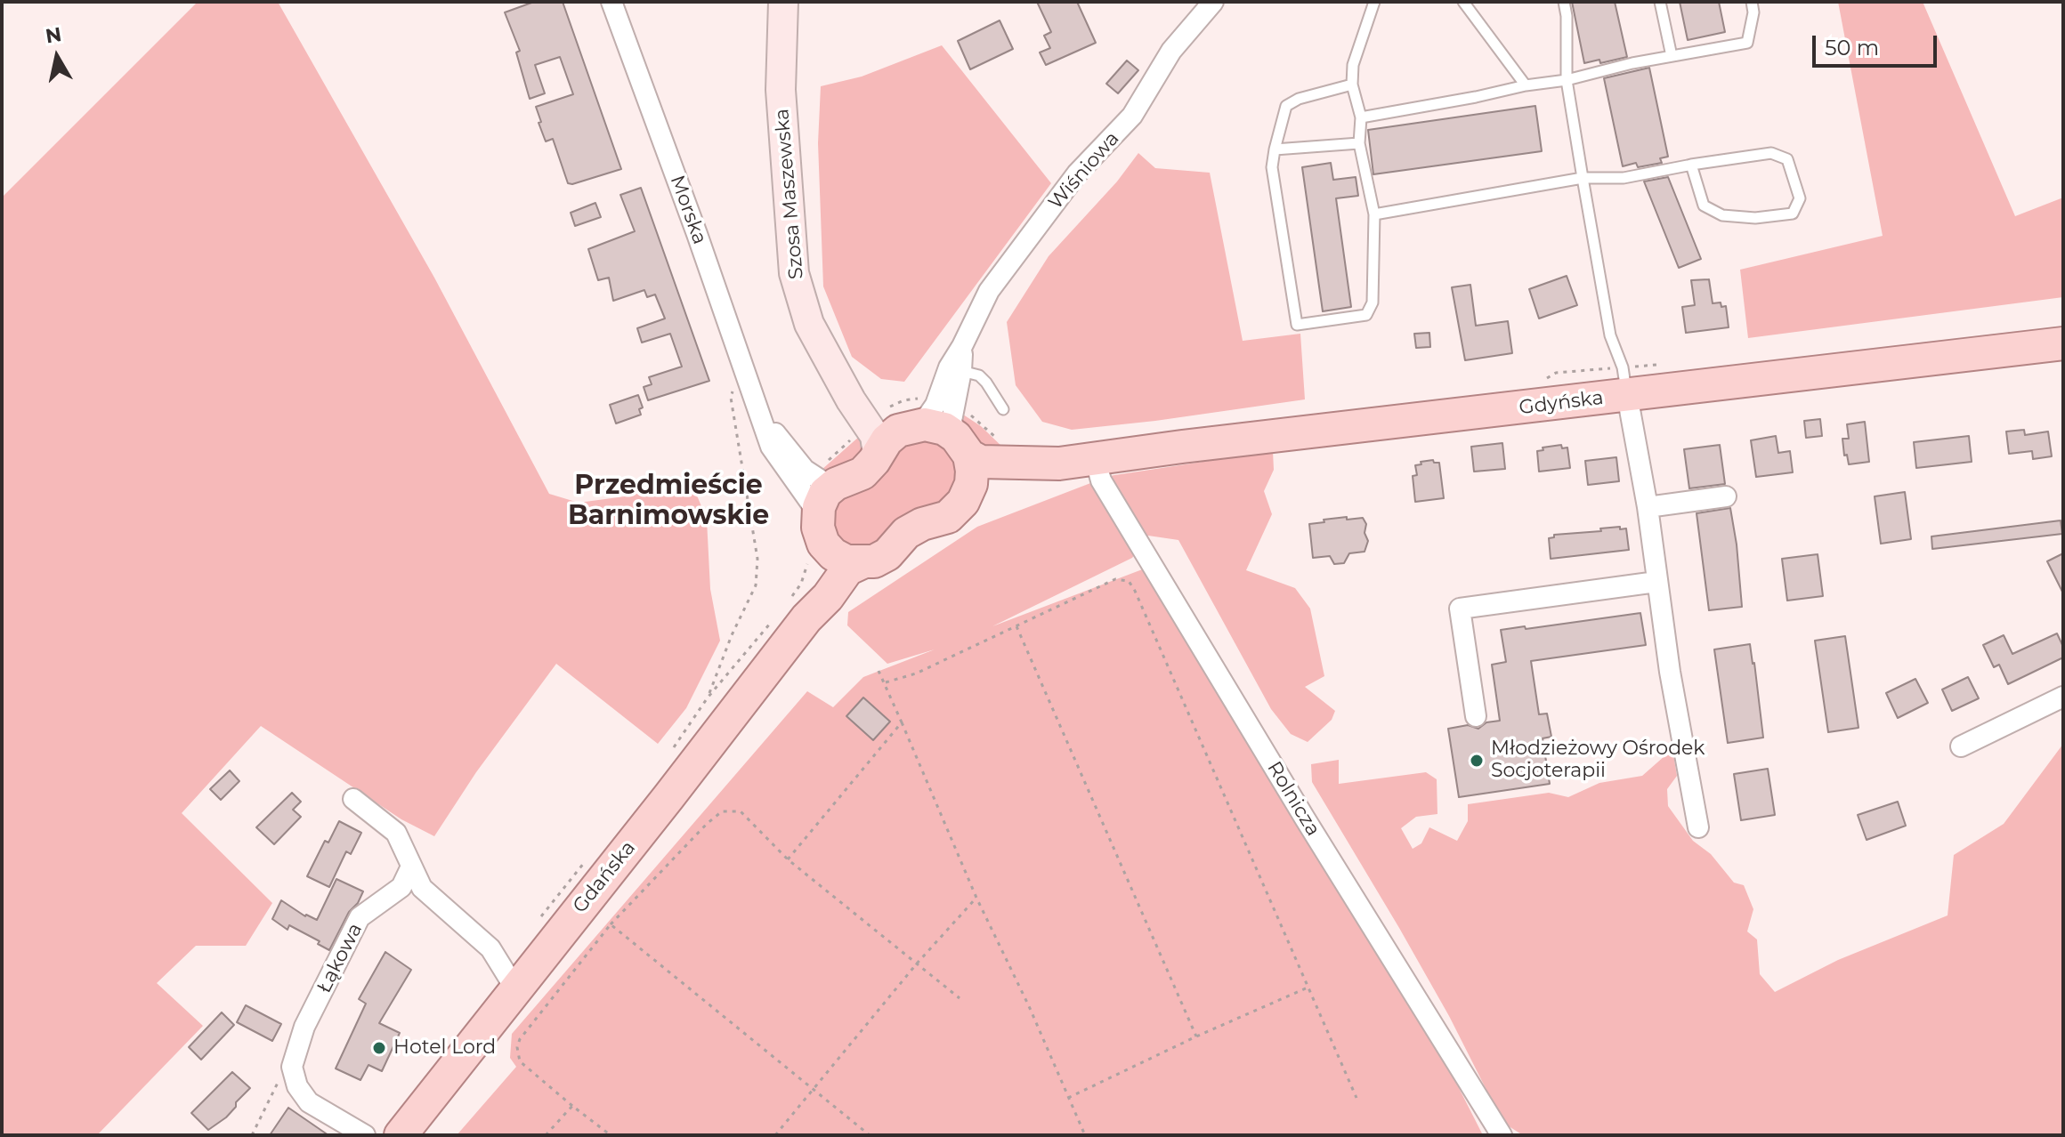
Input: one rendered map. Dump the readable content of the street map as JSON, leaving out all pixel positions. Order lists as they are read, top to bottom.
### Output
{
  "streets": {
    "main road": ["Szosa Maszewska", "Gdyńska", "Gdańska"],
    "street": [
      "Wiśniowa",
      "Morska",
      "Rolnicza",
      "Łąkowa"
    ]
  },
  "crossings": [
    ["Wiśniowa", "Szosa Maszewska"],
    ["Wiśniowa", "Gdyńska"],
    ["Szosa Maszewska", "Gdyńska"],
    ["Morska", "Gdańska"],
    ["Gdyńska", "Rolnicza"],
    ["Gdyńska", "Gdańska"]
  ],
  "districts": ["Przedmieście Barnimowskie"],
  "places": ["Młodzieżowy Ośrodek Socjoterapii", "Hotel Lord"],
  "scale_bar": "50 m",
  "north": "top"
}
